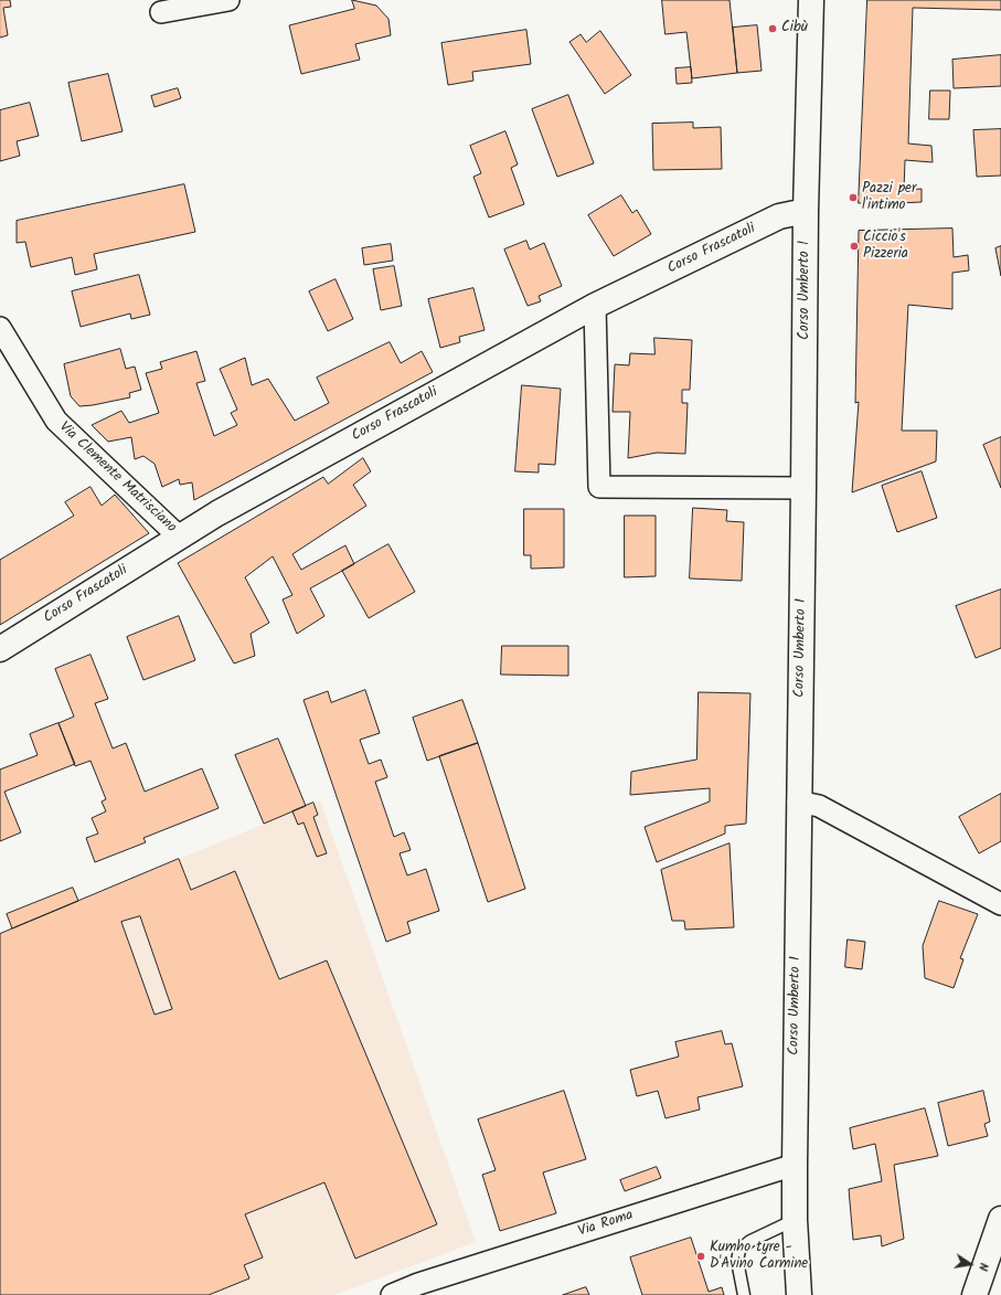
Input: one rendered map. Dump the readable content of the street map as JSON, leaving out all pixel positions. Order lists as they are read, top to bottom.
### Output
{
  "streets": {
    "street": [
      "Corso Frascatoli",
      "Corso Umberto I",
      "Via Clemente Matrisciano",
      "Via Roma"
    ]
  },
  "crossings": [
    ["Corso Frascatoli", "Corso Umberto I"],
    ["Corso Frascatoli", "Via Clemente Matrisciano"],
    ["Corso Umberto I", "Via Roma"]
  ],
  "places": [
    "Cibù",
    "Pazzi per l'intimo",
    "Ciccio's Pizzeria",
    "Kumho tyre - D'Avino Carmine"
  ],
  "north": "right"
}
